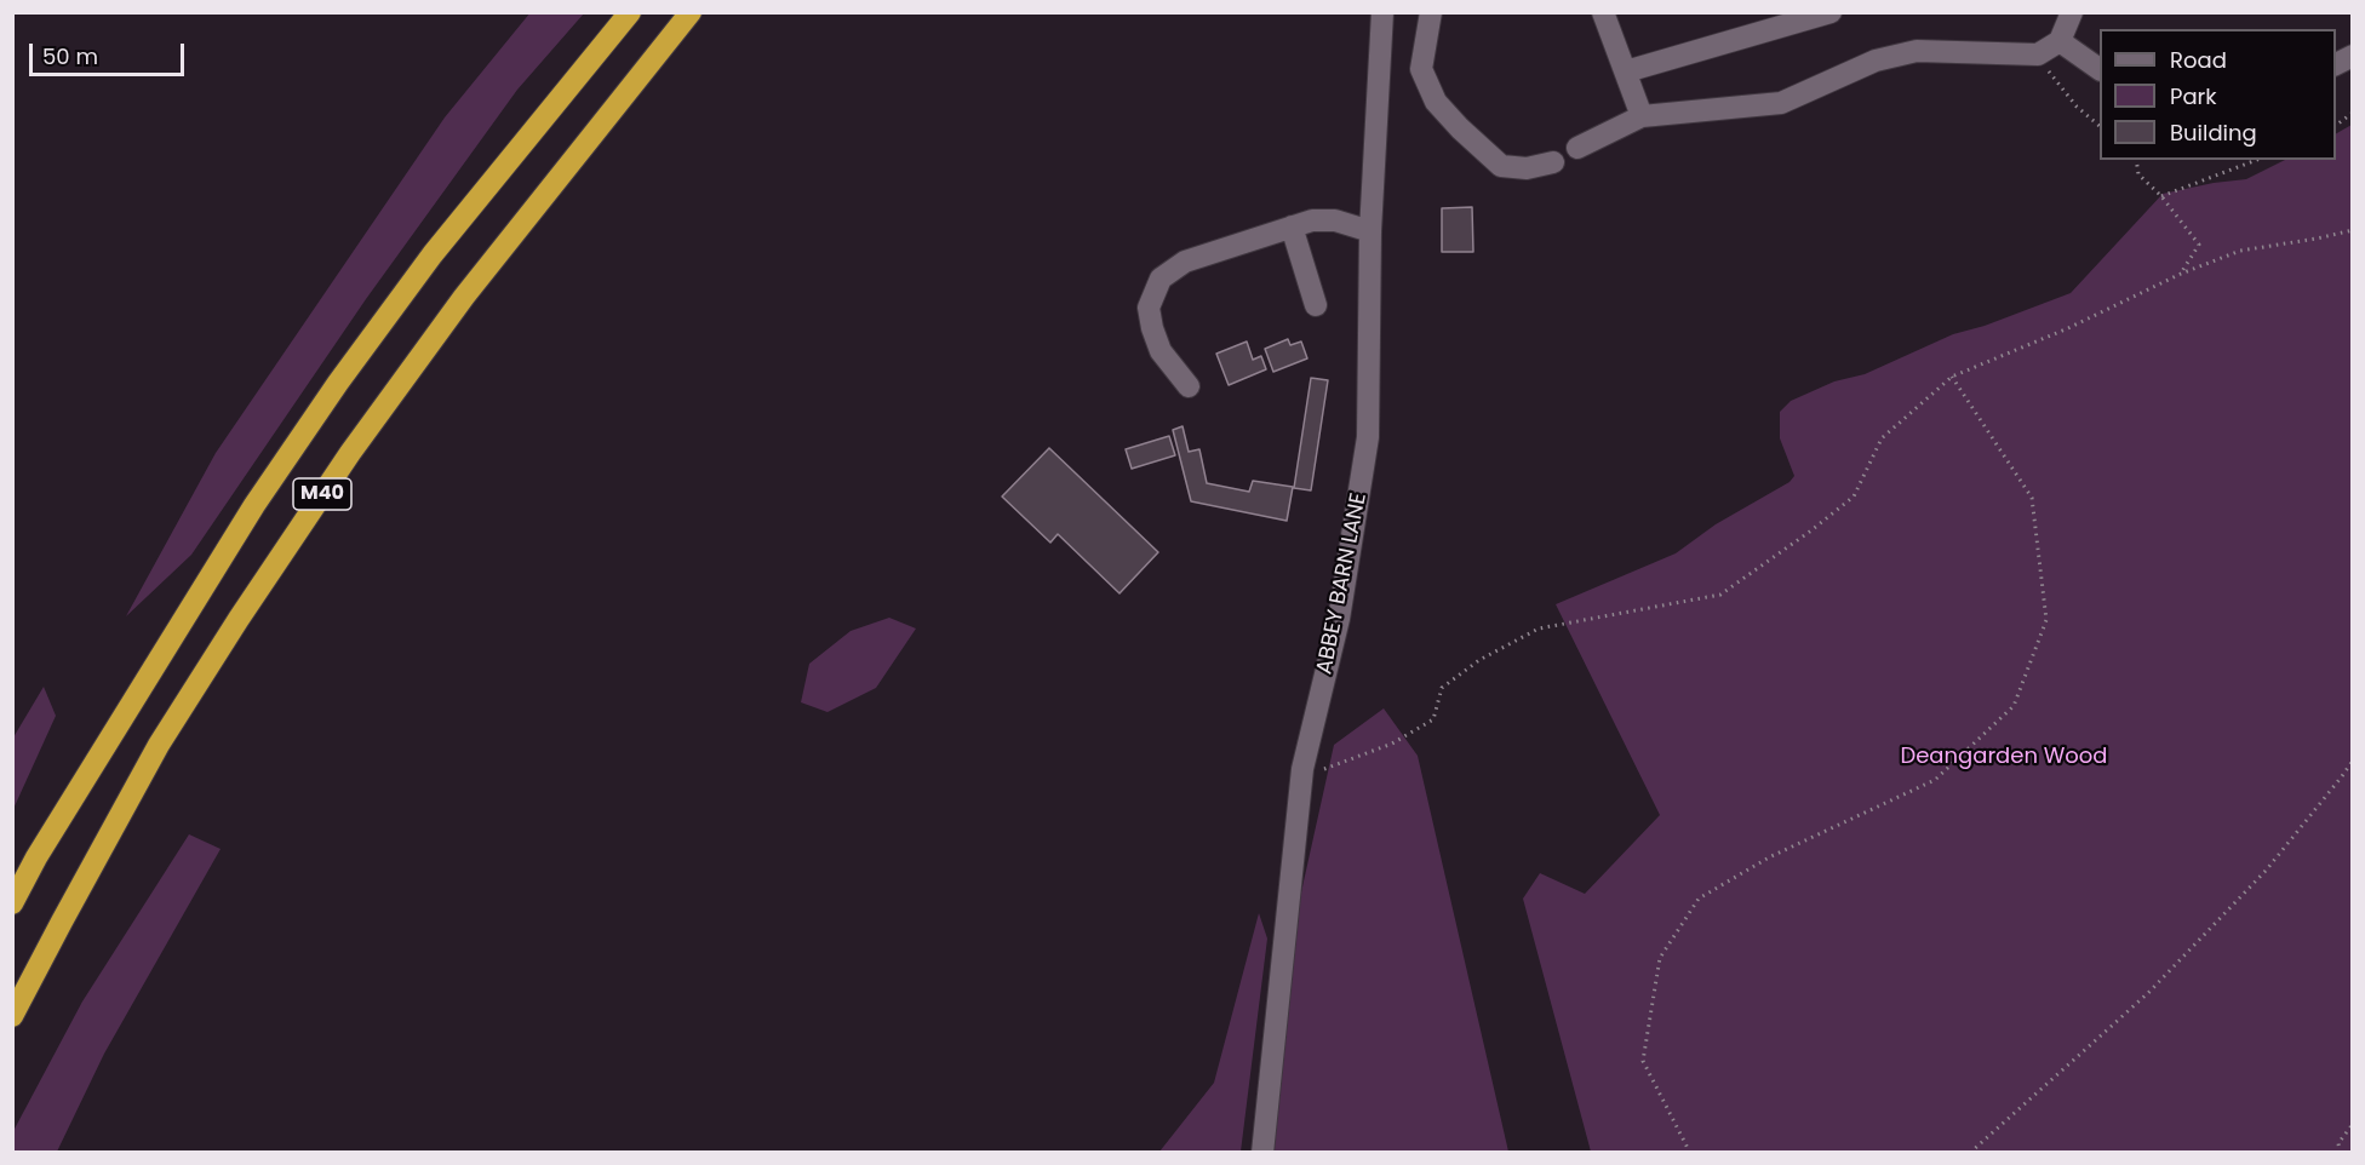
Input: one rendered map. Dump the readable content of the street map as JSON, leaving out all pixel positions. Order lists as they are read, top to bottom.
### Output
{
  "streets": {
    "highway": ["M40"],
    "street": ["ABBEY BARN LANE"]
  },
  "parks": ["Deangarden Wood"],
  "legend": ["Road", "Park", "Building"],
  "scale_bar": "50 m"
}
